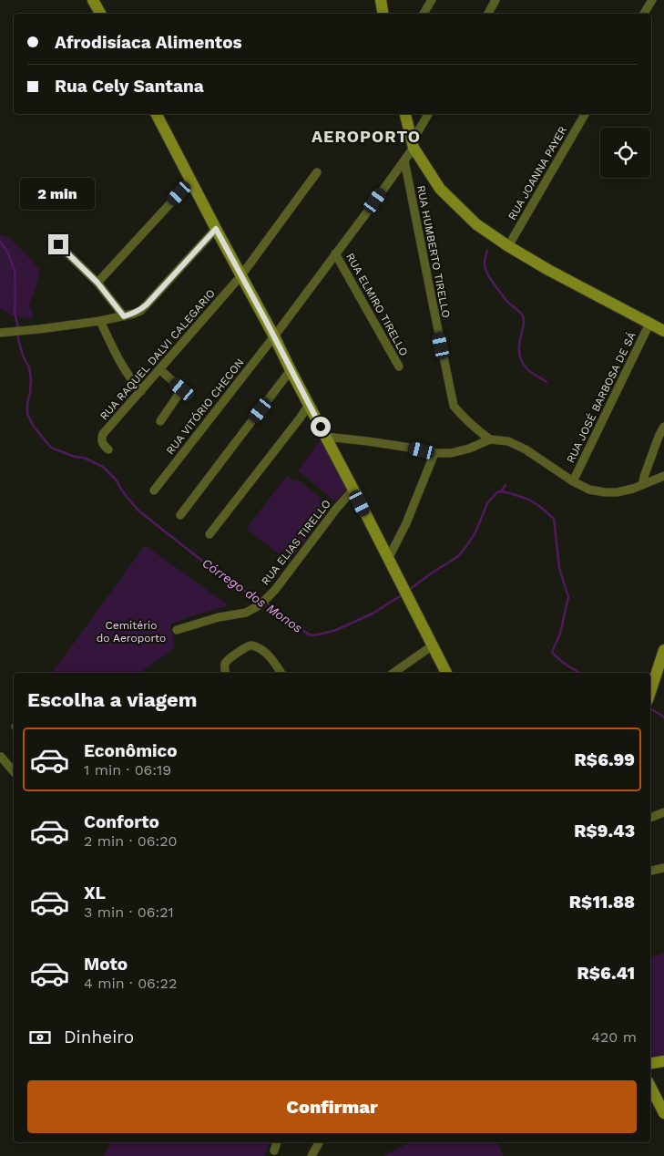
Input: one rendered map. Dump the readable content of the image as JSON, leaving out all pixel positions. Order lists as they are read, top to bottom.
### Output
{
  "streets": {
    "street": [
      "RUA JOANNA PAYER",
      "RUA HUMBERTO TIRELLO",
      "RUA ELMIRO TIRELLO",
      "RUA RAQUEL DALVI CALEGARIO",
      "RUA JOSÉ BARBOSA DE SÁ",
      "RUA VITÓRIO CHECON",
      "RUA ELIAS TIRELLO"
    ]
  },
  "crossings": [
    ["RUA HUMBERTO TIRELLO", "RUA VITÓRIO CHECON"],
    ["RUA ELMIRO TIRELLO", "RUA VITÓRIO CHECON"]
  ],
  "districts": ["AEROPORTO"],
  "water": ["Córrego dos Monos"],
  "parks": ["Cemitério do Aeroporto"],
  "page": {
    "banner": ["Afrodisíaca Alimentos", "Rua Cely Santana"],
    "bubble": "2 min",
    "heading": "Escolha a viagem",
    "list": [
      {
        "name": "Econômico",
        "note": "1 min · 06:19",
        "value": "R$6.99"
      },
      {
        "name": "Conforto",
        "note": "2 min · 06:20",
        "value": "R$9.43"
      },
      {
        "name": "XL",
        "note": "3 min · 06:21",
        "value": "R$11.88"
      },
      {
        "name": "Moto",
        "note": "4 min · 06:22",
        "value": "R$6.41"
      }
    ],
    "pay": ["Dinheiro", "420 m"],
    "buttons": "Confirmar"
  }
}
